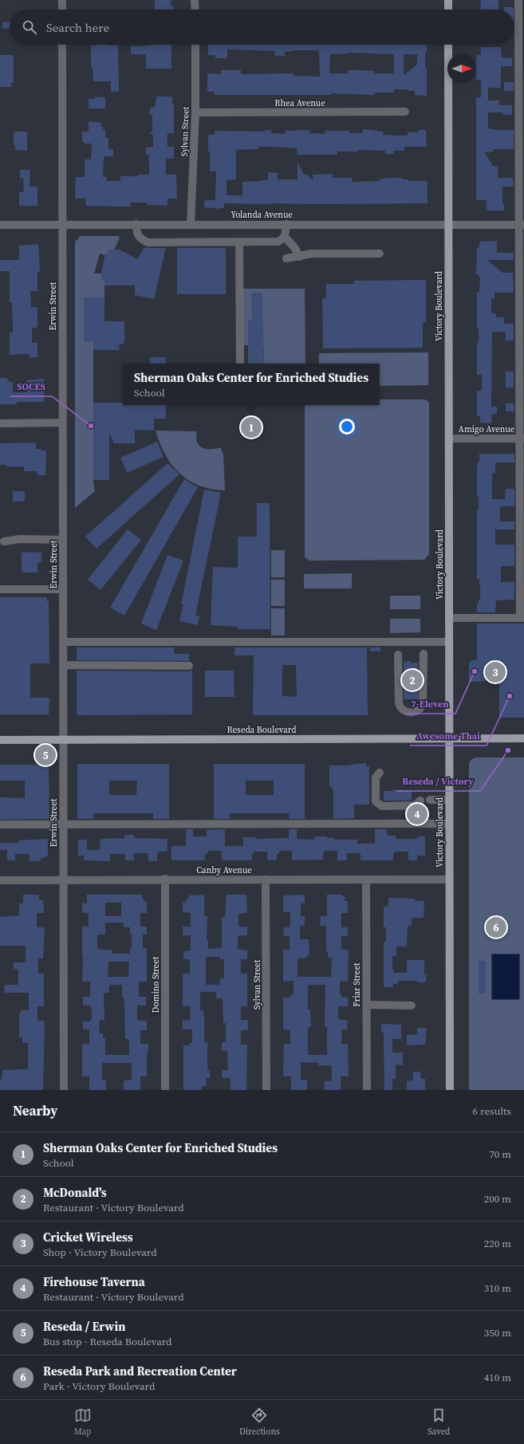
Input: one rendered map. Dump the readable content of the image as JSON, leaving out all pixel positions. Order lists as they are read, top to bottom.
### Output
{
  "streets": {
    "main road": ["Victory Boulevard", "Reseda Boulevard"],
    "street": [
      "Rhea Avenue",
      "Sylvan Street",
      "Yolanda Avenue",
      "Erwin Street",
      "Amigo Avenue",
      "Canby Avenue",
      "Domino Street",
      "Friar Street"
    ]
  },
  "crossings": [
    ["Rhea Avenue", "Sylvan Street"],
    ["Sylvan Street", "Yolanda Avenue"],
    ["Sylvan Street", "Canby Avenue"],
    ["Yolanda Avenue", "Erwin Street"],
    ["Yolanda Avenue", "Victory Boulevard"],
    ["Erwin Street", "Reseda Boulevard"],
    ["Erwin Street", "Canby Avenue"],
    ["Victory Boulevard", "Amigo Avenue"],
    ["Victory Boulevard", "Reseda Boulevard"],
    ["Victory Boulevard", "Canby Avenue"],
    ["Canby Avenue", "Domino Street"],
    ["Canby Avenue", "Friar Street"]
  ],
  "places": [
    "SOCES",
    "7-Eleven",
    "Awesome Thai",
    "Reseda / Victory"
  ],
  "north": "right",
  "page": {
    "search": "Search here",
    "popup": ["Sherman Oaks Center for Enriched Studies", "School"],
    "pins": [
      "1",
      "3",
      "2",
      "5",
      "4",
      "6"
    ],
    "heading": ["Nearby", "6 results"],
    "list": [
      {
        "mark": "1",
        "name": "Sherman Oaks Center for Enriched Studies",
        "note": "School",
        "value": "70 m"
      },
      {
        "mark": "2",
        "name": "McDonald's",
        "note": "Restaurant · Victory Boulevard",
        "value": "200 m"
      },
      {
        "mark": "3",
        "name": "Cricket Wireless",
        "note": "Shop · Victory Boulevard",
        "value": "220 m"
      },
      {
        "mark": "4",
        "name": "Firehouse Taverna",
        "note": "Restaurant · Victory Boulevard",
        "value": "310 m"
      },
      {
        "mark": "5",
        "name": "Reseda / Erwin",
        "note": "Bus stop · Reseda Boulevard",
        "value": "350 m"
      },
      {
        "mark": "6",
        "name": "Reseda Park and Recreation Center",
        "note": "Park · Victory Boulevard",
        "value": "410 m"
      }
    ],
    "nav": ["Map", "Directions", "Saved"]
  }
}
